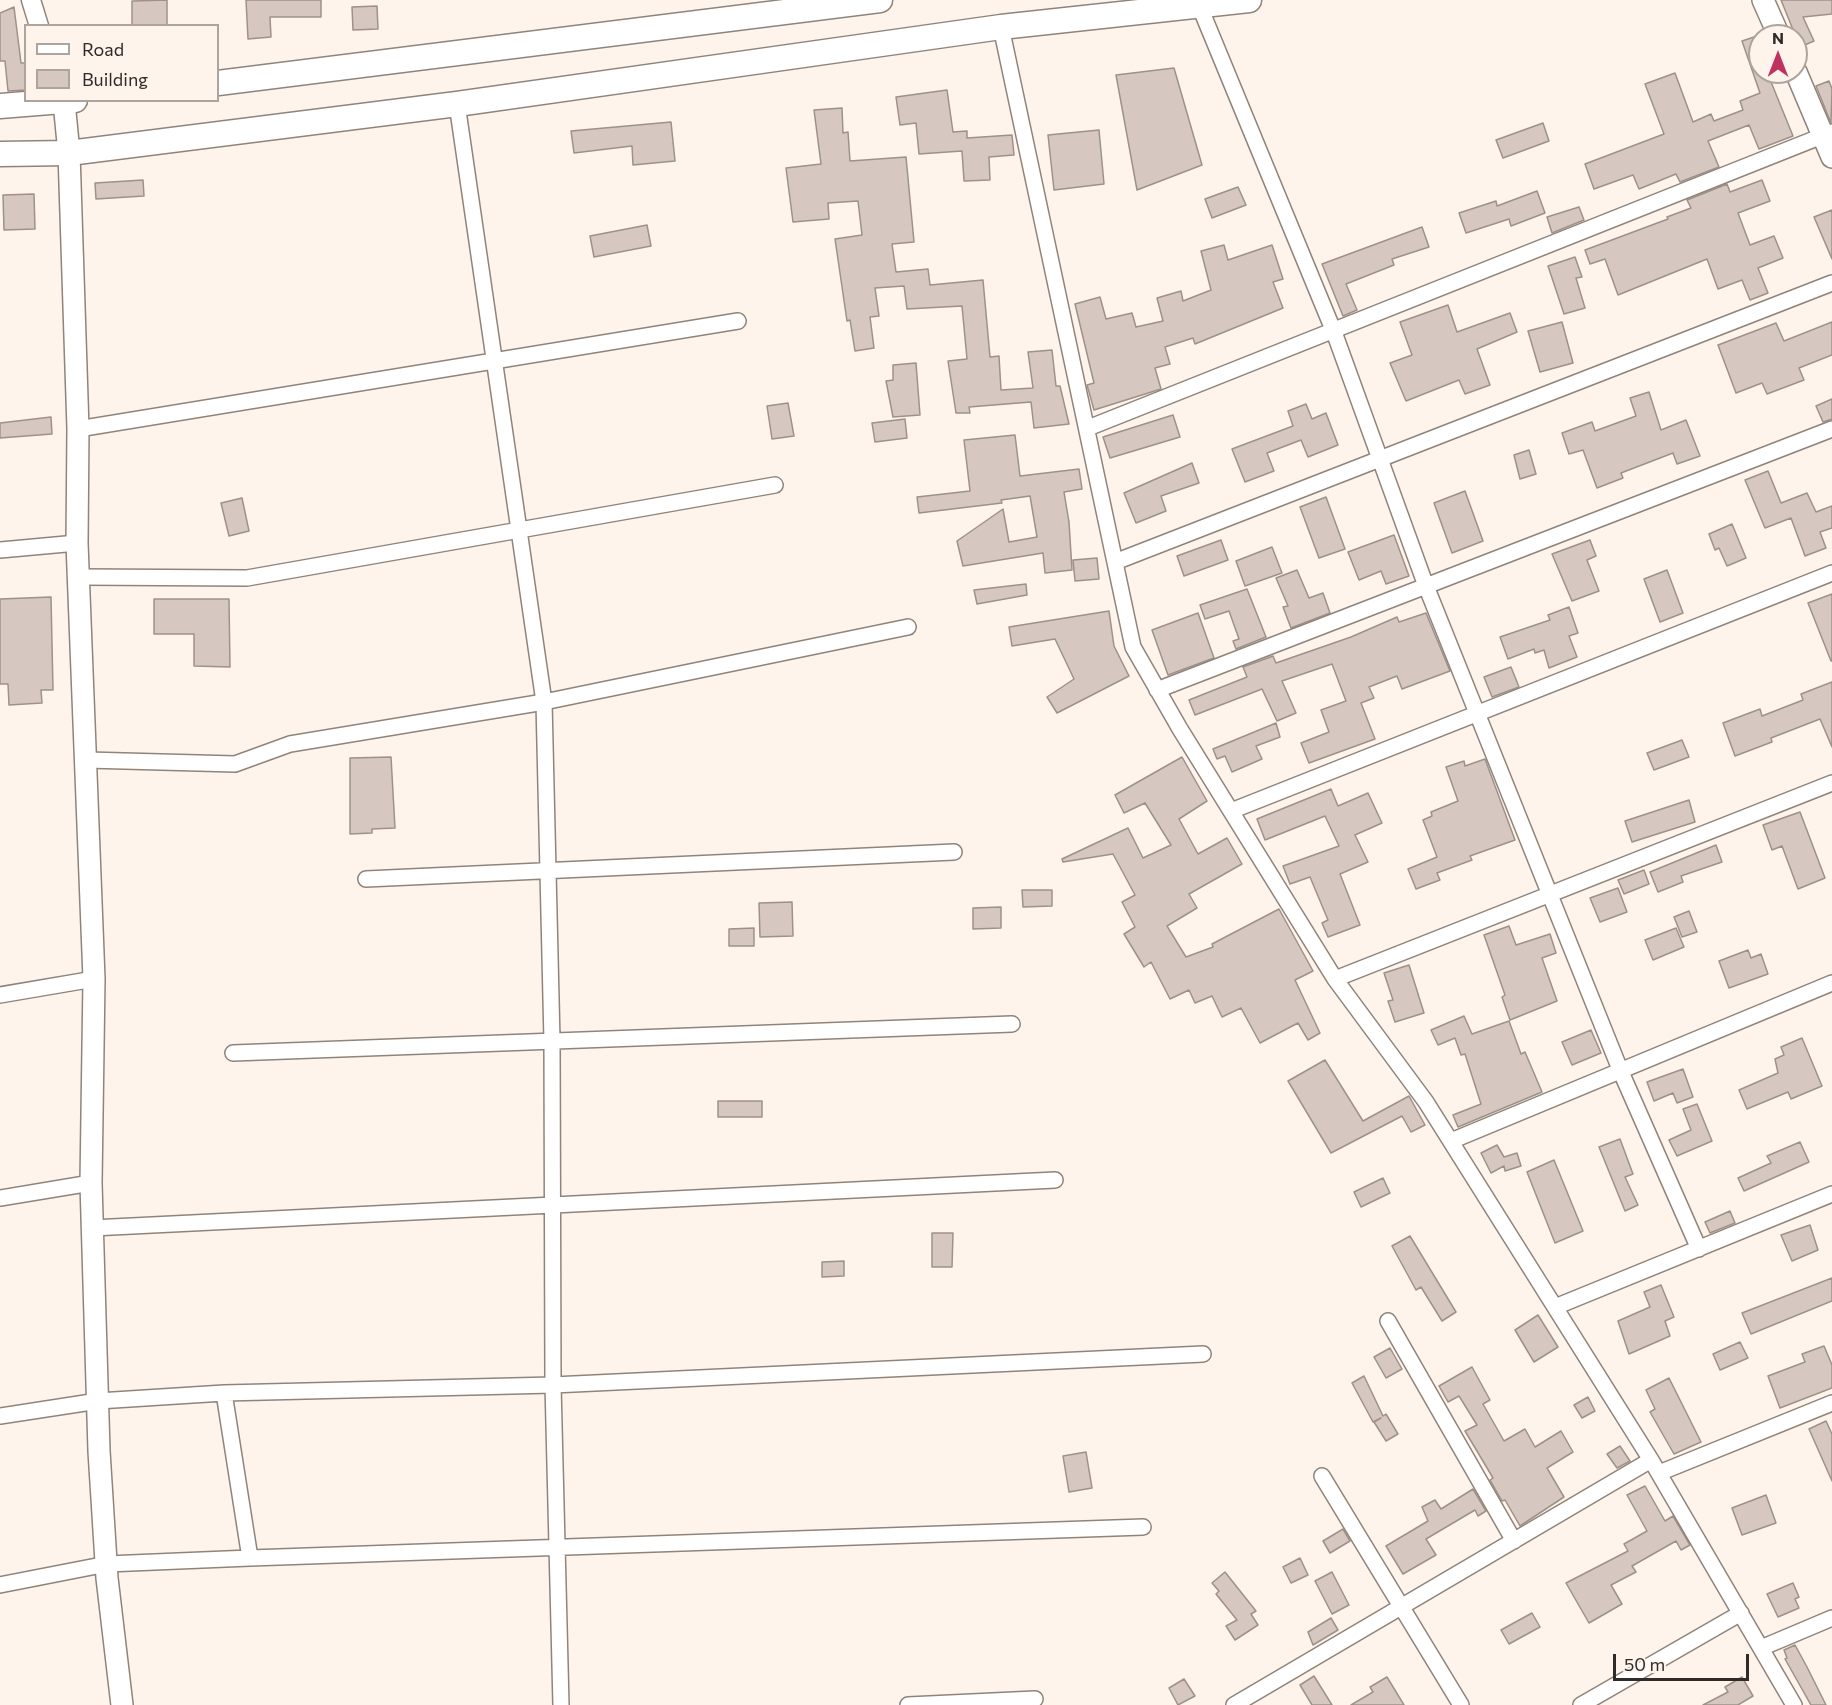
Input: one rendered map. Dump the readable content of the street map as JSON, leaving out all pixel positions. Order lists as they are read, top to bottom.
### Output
{
  "legend": ["Road", "Building"],
  "scale_bar": "50 m",
  "north": "top"
}
